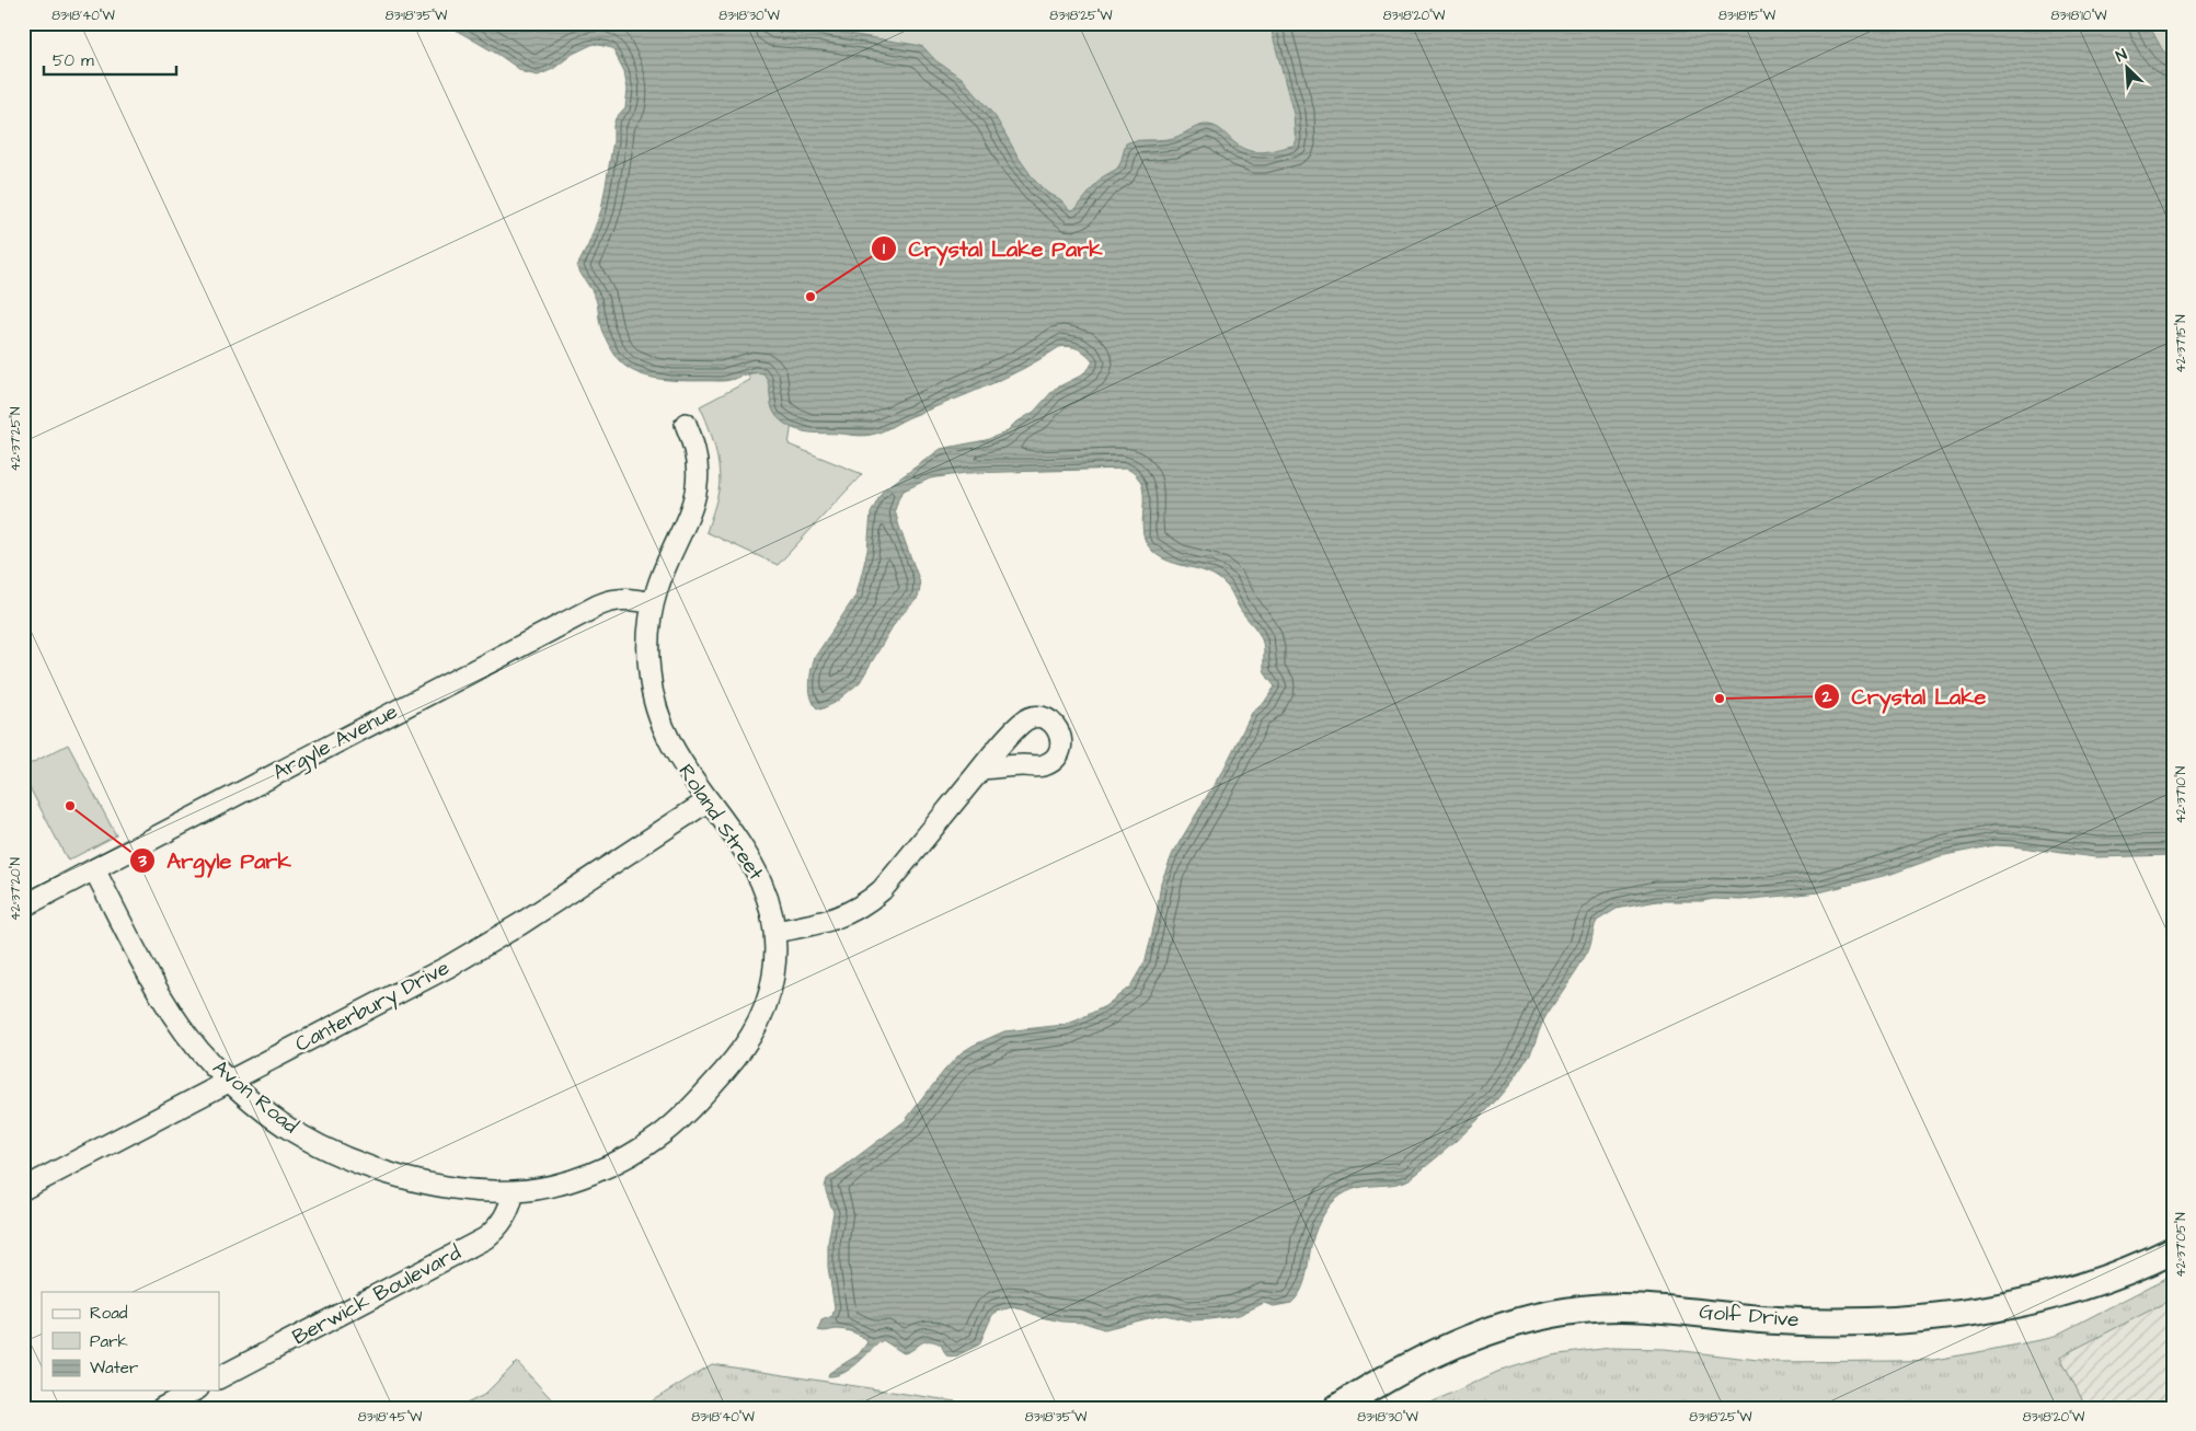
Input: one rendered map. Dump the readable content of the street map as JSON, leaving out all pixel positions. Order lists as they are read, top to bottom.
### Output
{
  "streets": {
    "street": [
      "Argyle Avenue",
      "Roland Street",
      "Canterbury Drive",
      "Avon Road",
      "Berwick Boulevard",
      "Golf Drive"
    ]
  },
  "crossings": [
    ["Argyle Avenue", "Roland Street"],
    ["Argyle Avenue", "Avon Road"],
    ["Roland Street", "Canterbury Drive"],
    ["Roland Street", "Avon Road"],
    ["Roland Street", "Berwick Boulevard"],
    ["Canterbury Drive", "Avon Road"],
    ["Avon Road", "Berwick Boulevard"]
  ],
  "places": ["Crystal Lake Park", "Crystal Lake", "Argyle Park"],
  "legend": ["Road", "Park", "Water"],
  "scale_bar": "50 m",
  "north": "top left",
  "coordinates": [
    "83°18'40\"W",
    "83°18'35\"W",
    "83°18'30\"W",
    "83°18'25\"W",
    "83°18'20\"W",
    "83°18'15\"W",
    "83°18'10\"W",
    "42°37'15\"N",
    "42°37'25\"N",
    "42°37'10\"N",
    "42°37'20\"N",
    "42°37'05\"N",
    "83°18'45\"W"
  ]
}
